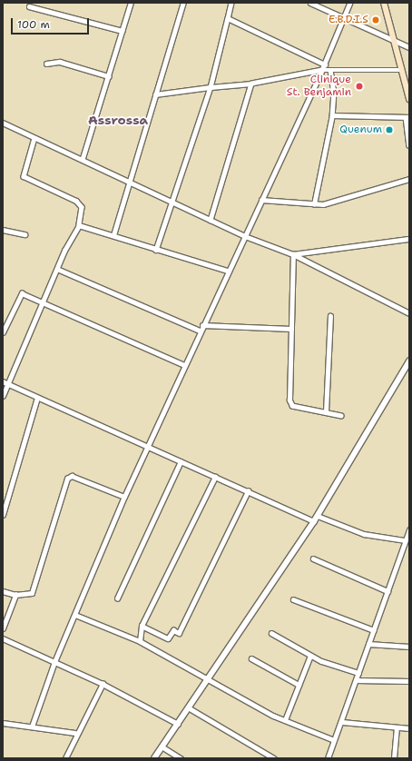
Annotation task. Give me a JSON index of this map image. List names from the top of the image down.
{
  "districts": ["Assrossa"],
  "places": ["E.B.D.I.S", "Clinique St. Benjamin", "Quenum"],
  "scale_bar": "100 m"
}
